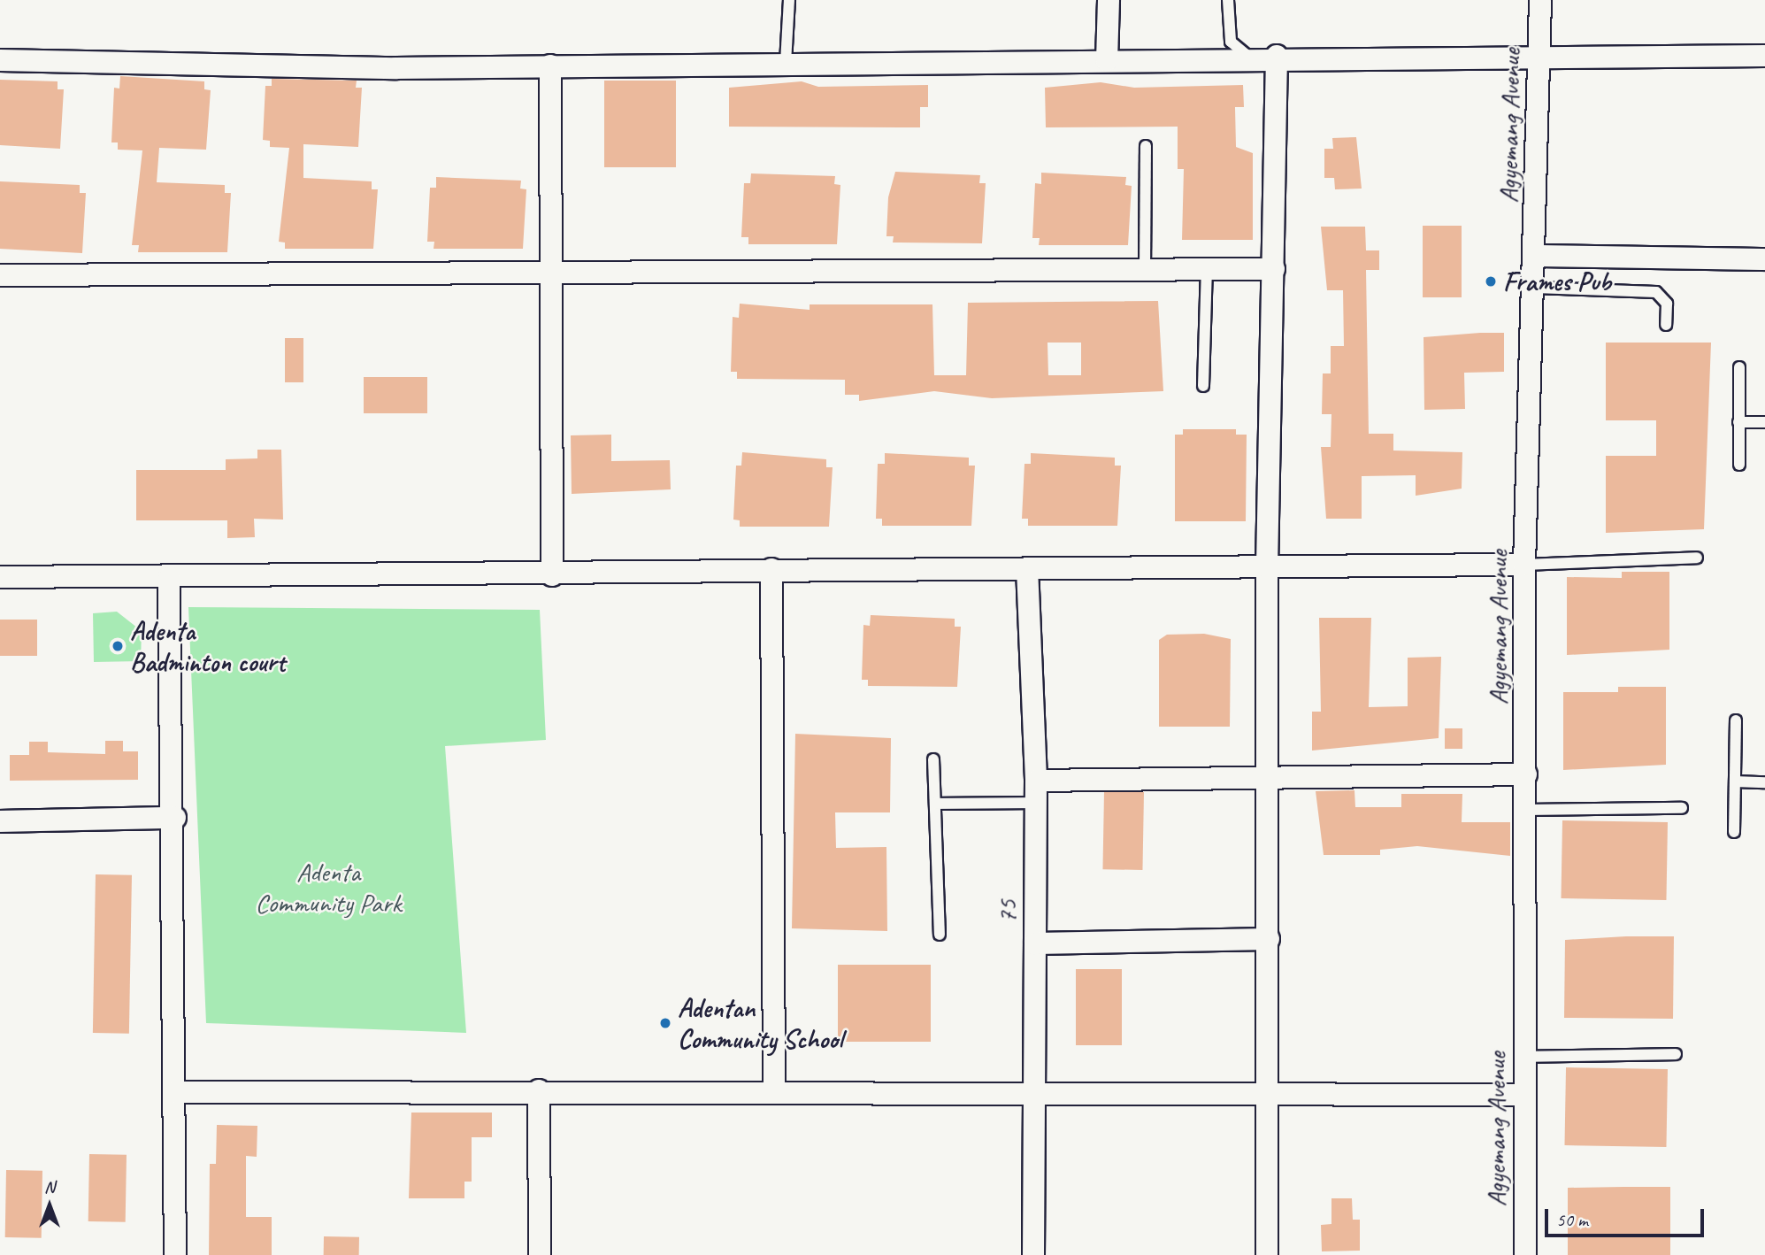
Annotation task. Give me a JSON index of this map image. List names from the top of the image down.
{
  "streets": {
    "street": ["Agyemang Avenue", "75"]
  },
  "parks": ["Adenta Community Park"],
  "places": ["Frames Pub", "Adenta Badminton court", "Adentan Community School"],
  "scale_bar": "50 m",
  "north": "top"
}
